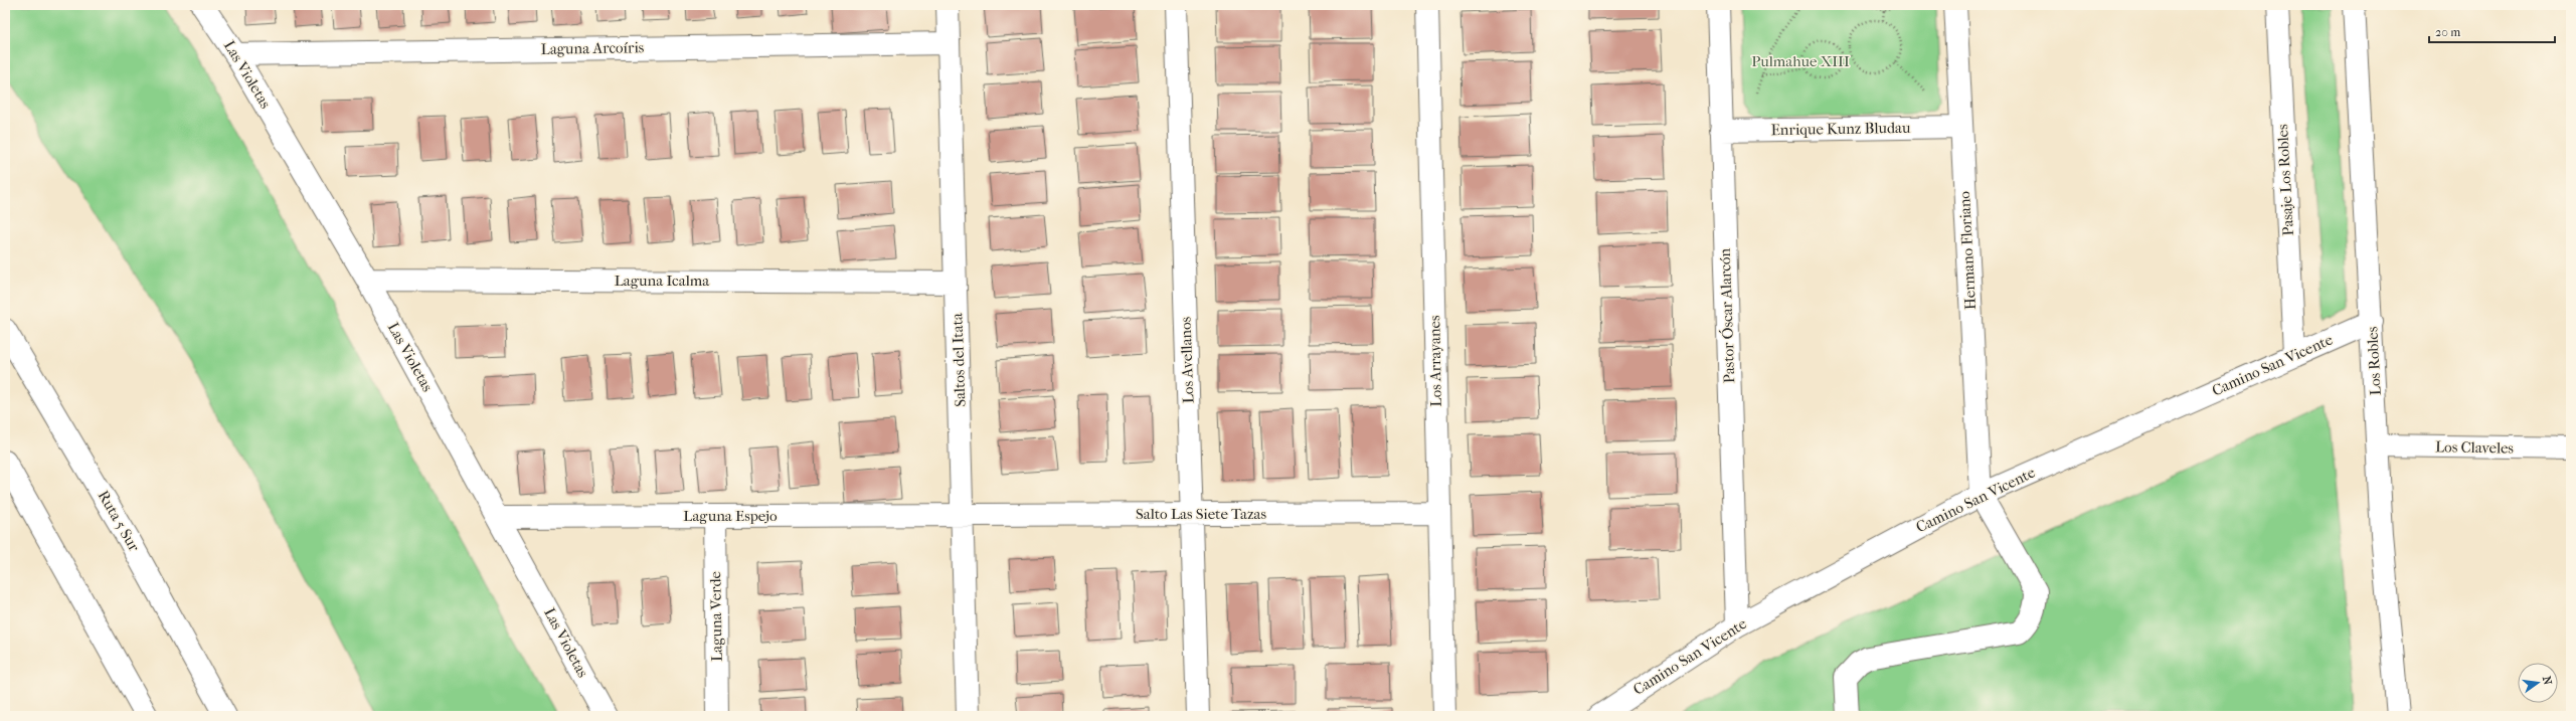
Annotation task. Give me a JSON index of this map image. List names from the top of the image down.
{
  "streets": {
    "main road": [
      "Laguna Arcoíris",
      "Las Violetas",
      "Enrique Kunz Bludau",
      "Pasaje Los Robles",
      "Hermano Floriano",
      "Laguna Icalma",
      "Pastor Óscar Alarcón",
      "Saltos del Itata",
      "Los Avellanos",
      "Los Arrayanes",
      "Los Robles",
      "Camino San Vicente",
      "Los Claveles",
      "Salto Las Siete Tazas",
      "Laguna Espejo",
      "Ruta 5 Sur",
      "Laguna Verde"
    ]
  },
  "crossings": [
    ["Laguna Arcoíris", "Las Violetas"],
    ["Laguna Arcoíris", "Saltos del Itata"],
    ["Las Violetas", "Laguna Icalma"],
    ["Las Violetas", "Laguna Espejo"],
    ["Enrique Kunz Bludau", "Hermano Floriano"],
    ["Enrique Kunz Bludau", "Pastor Óscar Alarcón"],
    ["Pasaje Los Robles", "Camino San Vicente"],
    ["Hermano Floriano", "Camino San Vicente"],
    ["Laguna Icalma", "Saltos del Itata"],
    ["Pastor Óscar Alarcón", "Camino San Vicente"],
    ["Saltos del Itata", "Salto Las Siete Tazas"],
    ["Saltos del Itata", "Laguna Espejo"],
    ["Los Avellanos", "Salto Las Siete Tazas"],
    ["Los Arrayanes", "Salto Las Siete Tazas"],
    ["Los Robles", "Camino San Vicente"],
    ["Los Robles", "Los Claveles"],
    ["Salto Las Siete Tazas", "Laguna Espejo"],
    ["Laguna Espejo", "Laguna Verde"]
  ],
  "parks": ["Pulmahue XIII"],
  "scale_bar": "20 m",
  "north": "right"
}
